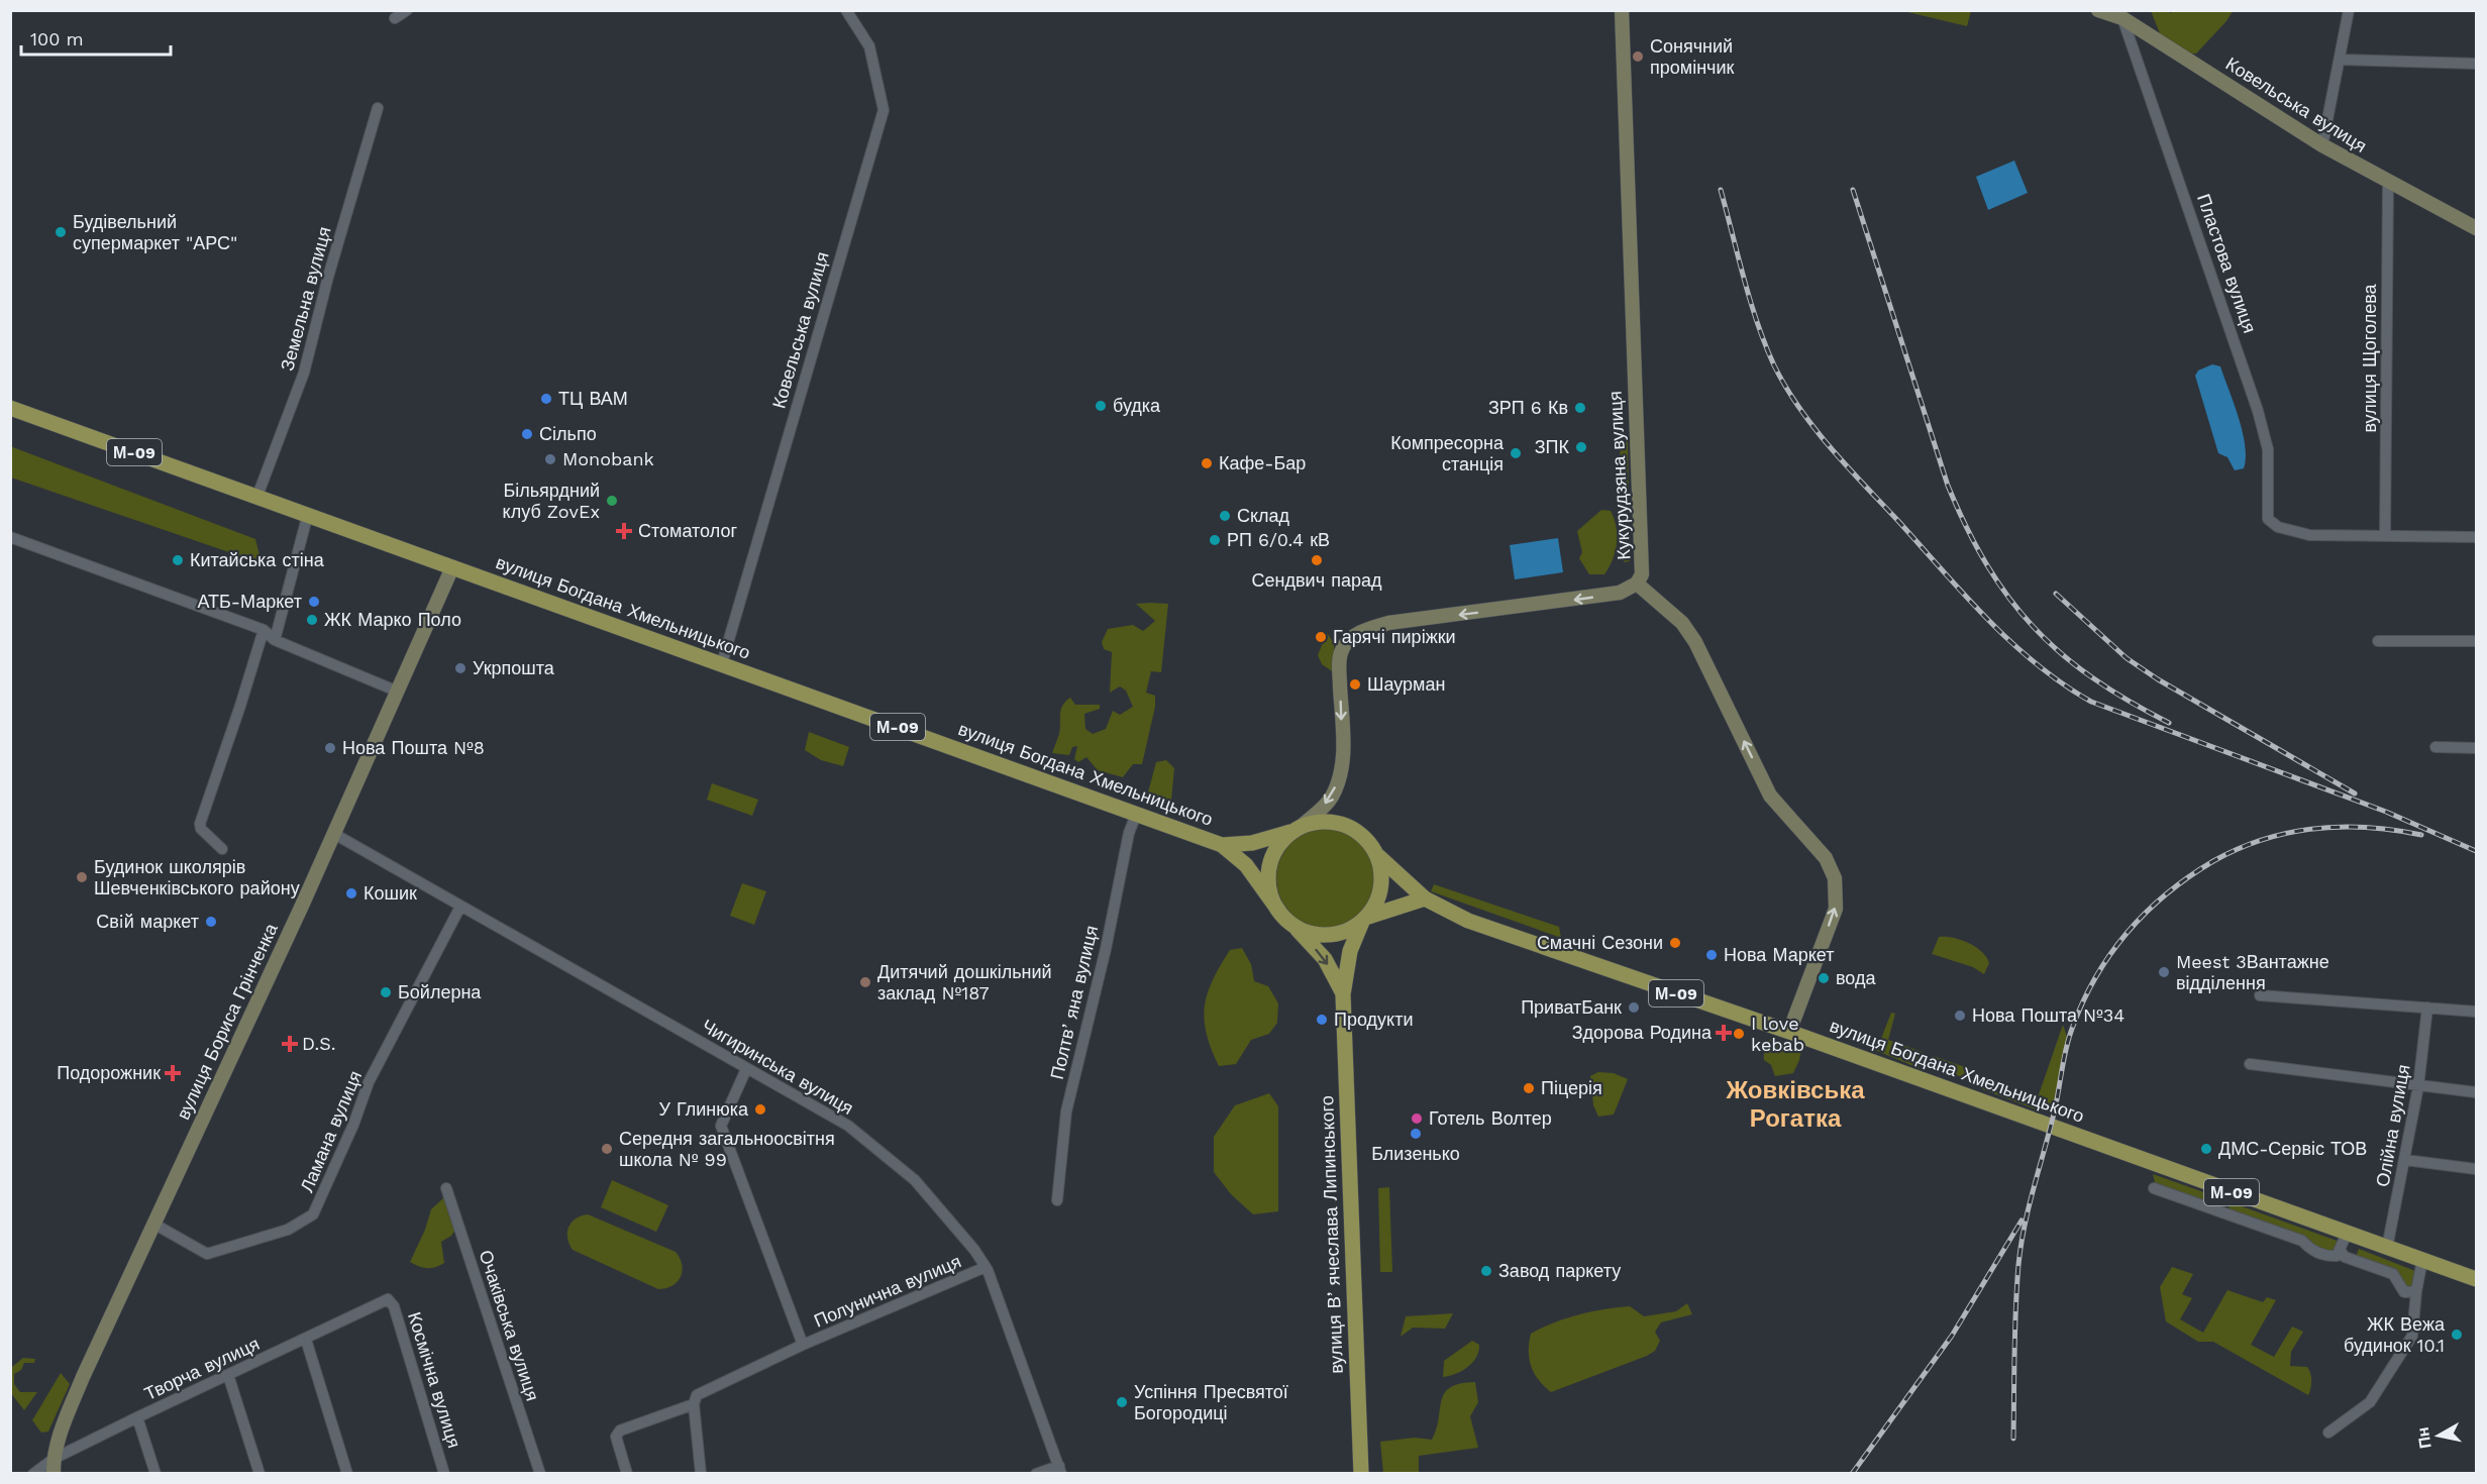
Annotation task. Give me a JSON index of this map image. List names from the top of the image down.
{
  "streets": {
    "main road": [
      "Ковельська вулиця",
      "М-09",
      "Кукурудзяна вулиця",
      "вулиця Богдана Хмельницького",
      "вулиця Бориса Грінченка",
      "вулиця Вʼячеслава Липинського"
    ],
    "street": [
      "Пластова вулиця",
      "Земельна вулиця",
      "вулиця Щоголева",
      "Полтвʼяна вулиця",
      "Чигиринська вулиця",
      "Олійна вулиця",
      "Ламана вулиця",
      "Полунична вулиця",
      "Очаківська вулиця",
      "Творча вулиця",
      "Космічна вулиця"
    ]
  },
  "crossings": [
    ["Ковельська вулиця", "Пластова вулиця"],
    ["Ковельська вулиця", "вулиця Щоголева"],
    ["Ковельська вулиця", "вулиця Богдана Хмельницького"],
    ["Пластова вулиця", "вулиця Щоголева"],
    ["Земельна вулиця", "вулиця Богдана Хмельницького"],
    ["М-09", "Кукурудзяна вулиця"],
    ["М-09", "вулиця Богдана Хмельницького"],
    ["М-09", "вулиця Вʼячеслава Липинського"],
    ["Кукурудзяна вулиця", "вулиця Богдана Хмельницького"],
    ["Кукурудзяна вулиця", "вулиця Вʼячеслава Липинського"],
    ["вулиця Богдана Хмельницького", "Полтвʼяна вулиця"],
    ["вулиця Богдана Хмельницького", "вулиця Бориса Грінченка"],
    ["вулиця Богдана Хмельницького", "Олійна вулиця"],
    ["вулиця Богдана Хмельницького", "вулиця Вʼячеслава Липинського"],
    ["вулиця Бориса Грінченка", "Чигиринська вулиця"],
    ["вулиця Бориса Грінченка", "Ламана вулиця"],
    ["вулиця Бориса Грінченка", "Творча вулиця"],
    ["Чигиринська вулиця", "Ламана вулиця"],
    ["Чигиринська вулиця", "Полунична вулиця"],
    ["Творча вулиця", "Космічна вулиця"]
  ],
  "one_way": ["Кукурудзяна вулиця"],
  "districts": ["Жовківська Рогатка"],
  "places": {
    "other": [
      "Сонячний промінчик",
      "Будівельний супермаркет \"АРС\"",
      "ТЦ ВАМ",
      "будка",
      "ЗРП 6 Кв",
      "Сільпо",
      "ЗПК",
      "Компресорна станція",
      "Monobank",
      "Кафе-Бар",
      "Більярдний клуб ZovEx",
      "Склад",
      "РП 6/0.4 кВ",
      "Китайська стіна",
      "Сендвич парад",
      "АТБ-Маркет",
      "ЖК Марко Поло",
      "Гарячі пиріжки",
      "Укрпошта",
      "Шаурман",
      "Нова Пошта №8",
      "Будинок школярів Шевченківського району",
      "Кошик",
      "Свiй маркет",
      "Смачні Сезони",
      "Нова Маркет",
      "Meest 3Вантажне відділення",
      "вода",
      "Дитячий дошкільний заклад №187",
      "Бойлерна",
      "ПриватБанк",
      "Нова Пошта №34",
      "Продукти",
      "I love kebab",
      "Піцерія",
      "У Глинюка",
      "Готель Волтер",
      "Близенько",
      "Середня загальноосвітня школа № 99",
      "ДМС-Сервіс ТОВ",
      "Завод паркету",
      "ЖК Вежа будинок 10.1",
      "Успіння Пресвятої Богородиці"
    ],
    "health": [
      "Стоматолог",
      "Здорова Родина",
      "D.S.",
      "Подорожник"
    ]
  },
  "scale_bar": "100 m",
  "north": "left"
}
